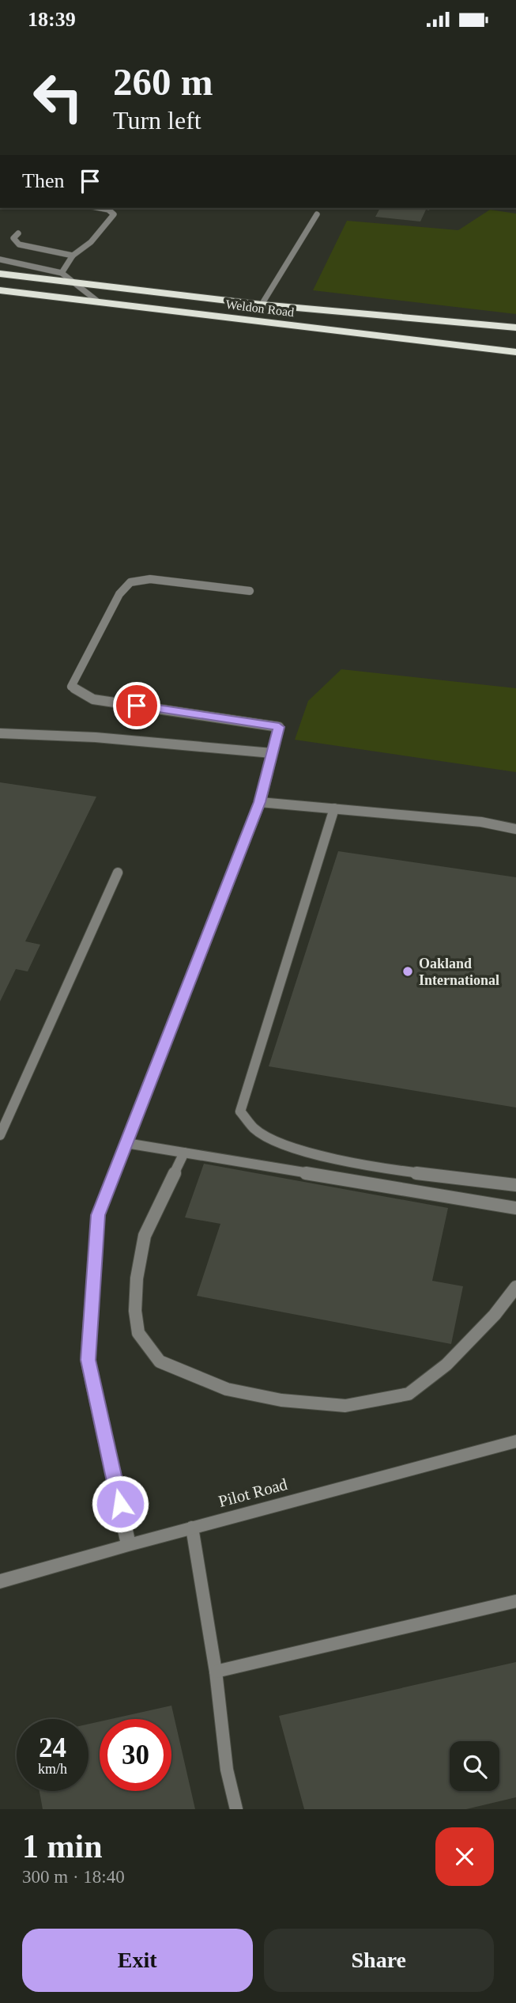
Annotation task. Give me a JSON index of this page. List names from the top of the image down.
{
  "streets": {
    "highway": ["Weldon Road"],
    "street": ["Pilot Road"]
  },
  "places": ["Oakland International"],
  "page": {
    "status": "18:39",
    "turn": ["260 m", "Turn left"],
    "then": "Then",
    "speed": "24 km/h",
    "limit": "30",
    "heading": ["1 min", "300 m · 18:40"],
    "buttons": ["Exit", "Share"]
  }
}
